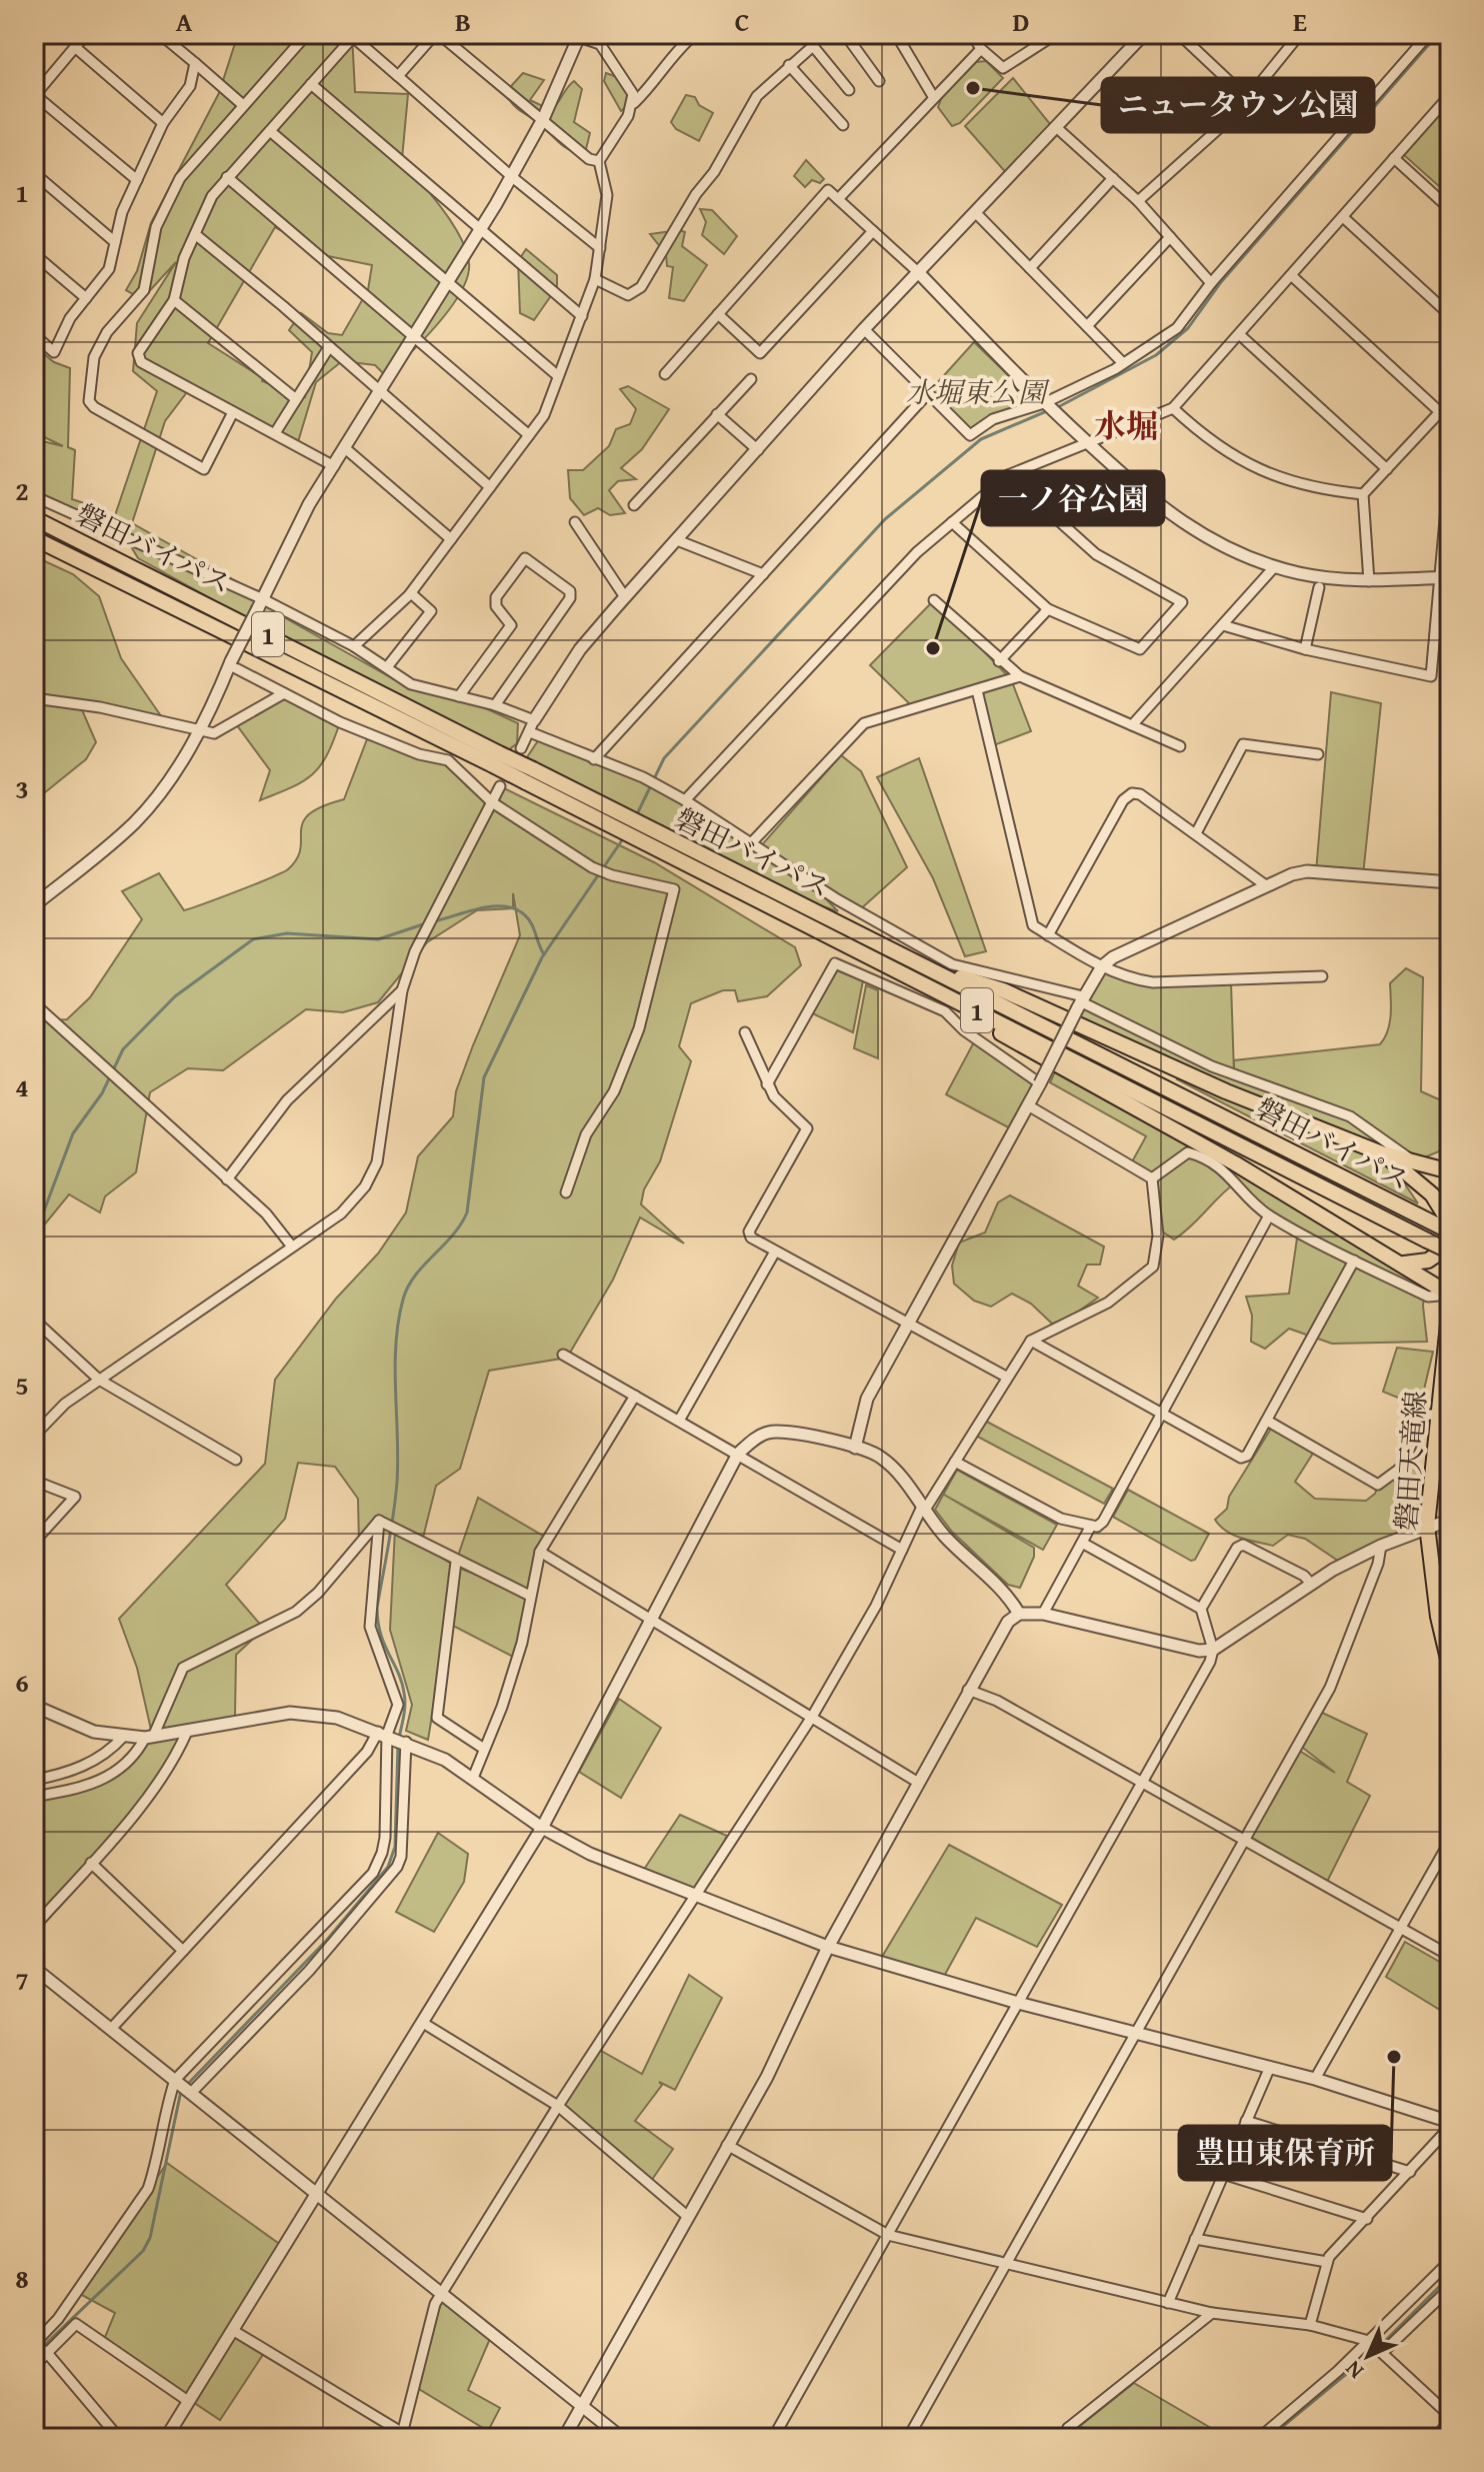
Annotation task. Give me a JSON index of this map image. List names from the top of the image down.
{
  "streets": {
    "main road": ["磐田バイパス", "1", "磐田天竜線"]
  },
  "crossings": [
    ["磐田バイパス", "1"]
  ],
  "districts": ["水堀"],
  "parks": ["水堀東公園"],
  "places": ["ニュータウン公園", "一ノ谷公園", "豊田東保育所"],
  "north": "bottom left",
  "grid": {
    "columns": [
      "A",
      "B",
      "C",
      "D",
      "E"
    ],
    "rows": [
      "1",
      "2",
      "3",
      "4",
      "5",
      "6",
      "7",
      "8"
    ]
  }
}
